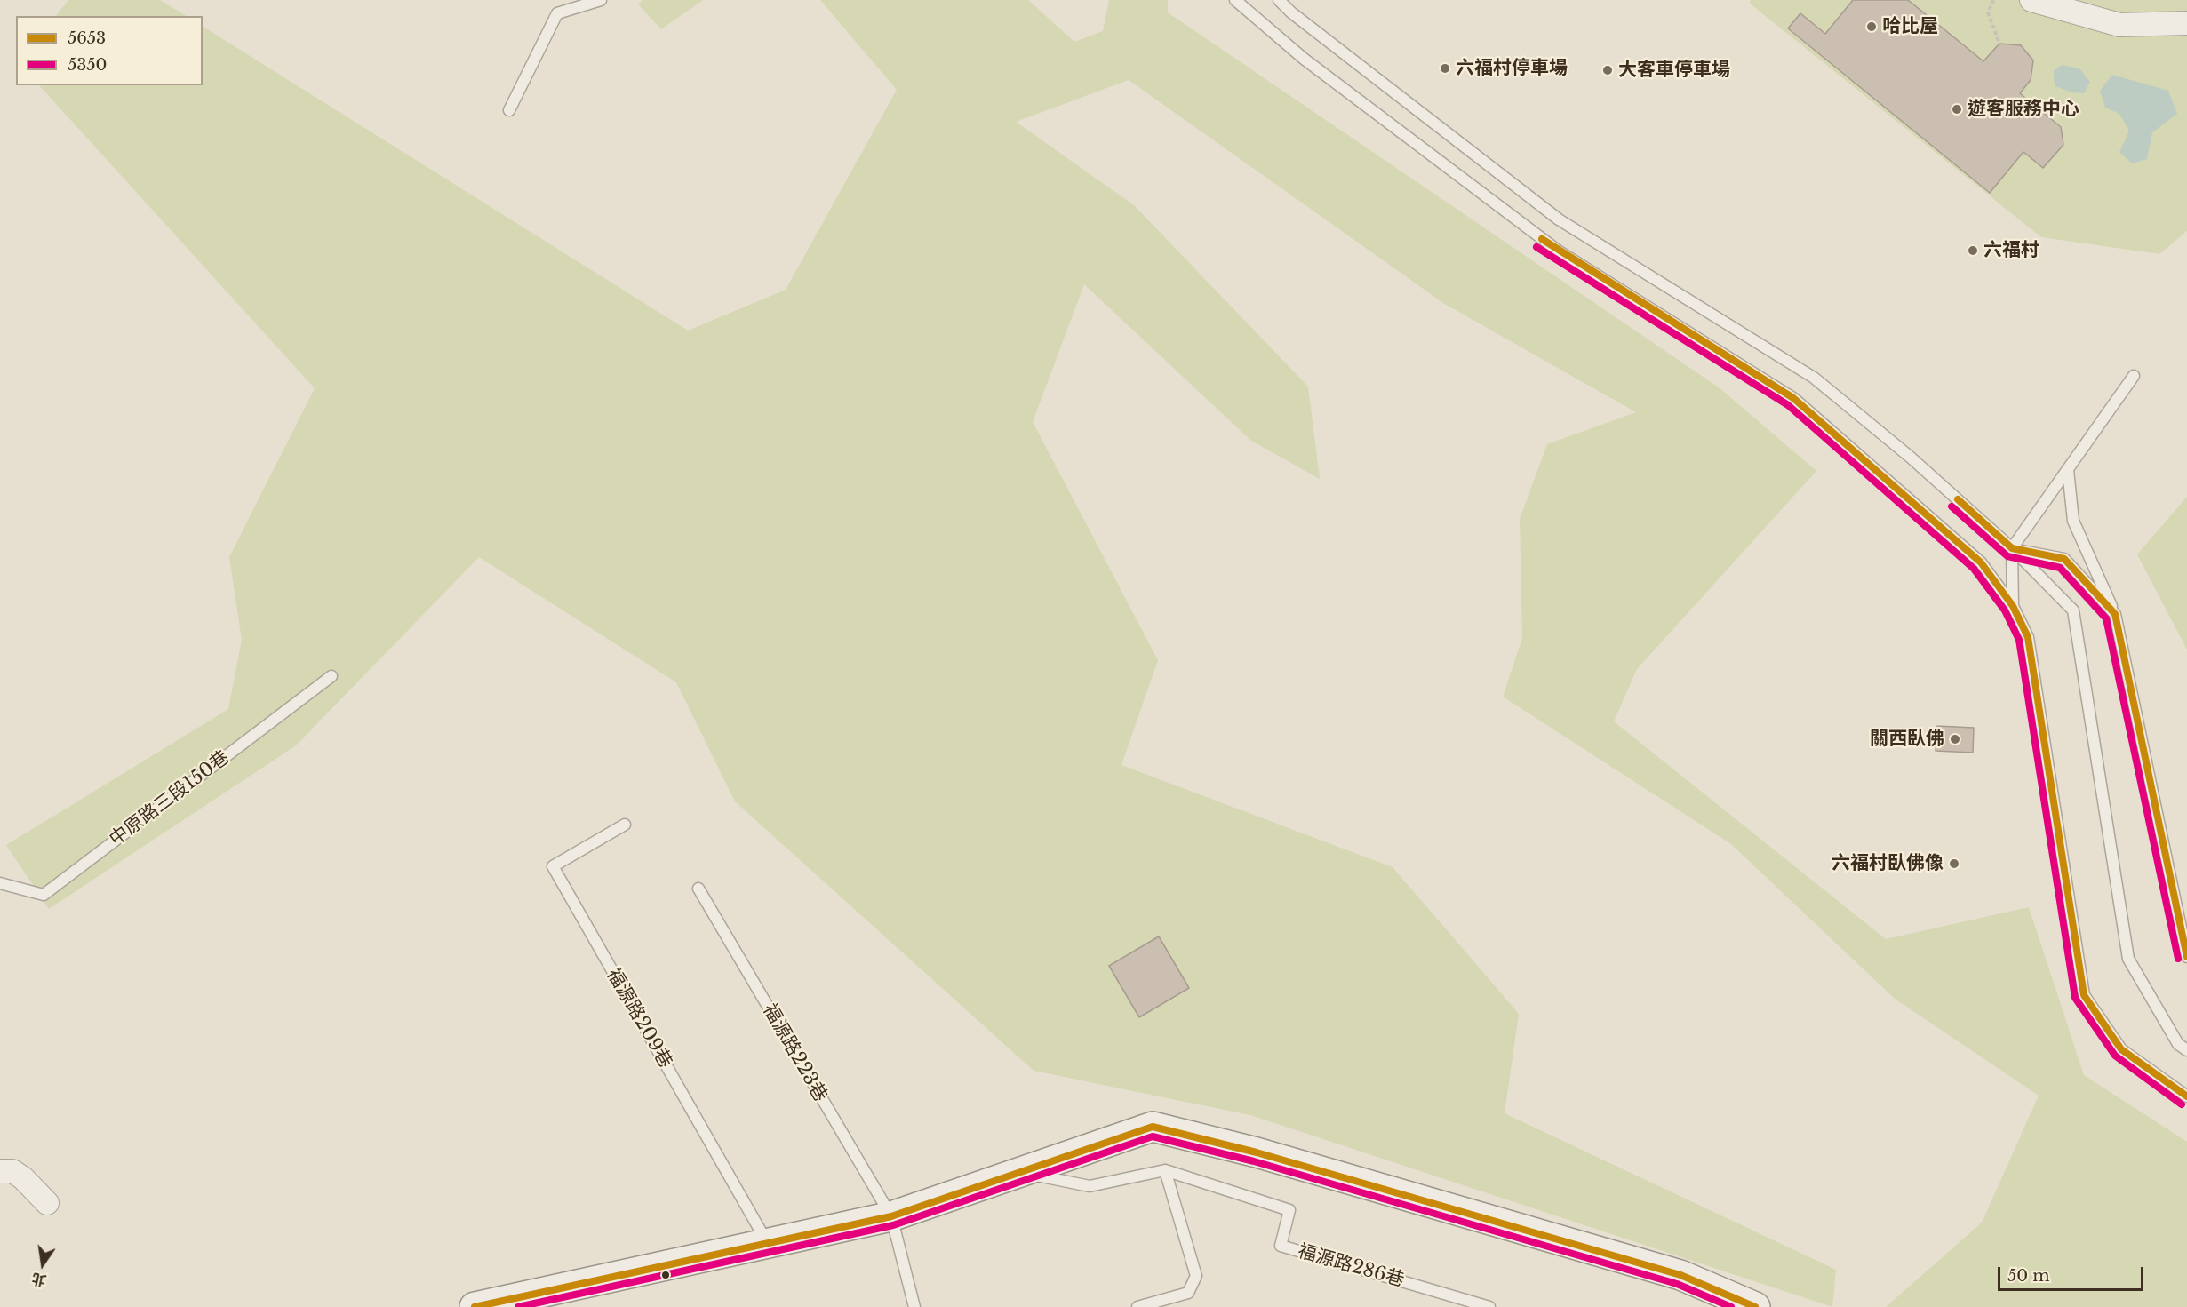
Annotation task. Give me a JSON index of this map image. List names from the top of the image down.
{
  "streets": {
    "lane": [
      "中原路三段150巷",
      "福源路209巷",
      "福源路223巷",
      "福源路286巷"
    ]
  },
  "places": [
    "哈比屋",
    "六福村停車場",
    "大客車停車場",
    "遊客服務中心",
    "六福村",
    "關西臥佛",
    "六福村臥佛像"
  ],
  "lines": ["transit line 5653", "transit line 5350"],
  "legend": ["5653", "5350"],
  "scale_bar": "50 m",
  "north": "bottom"
}
